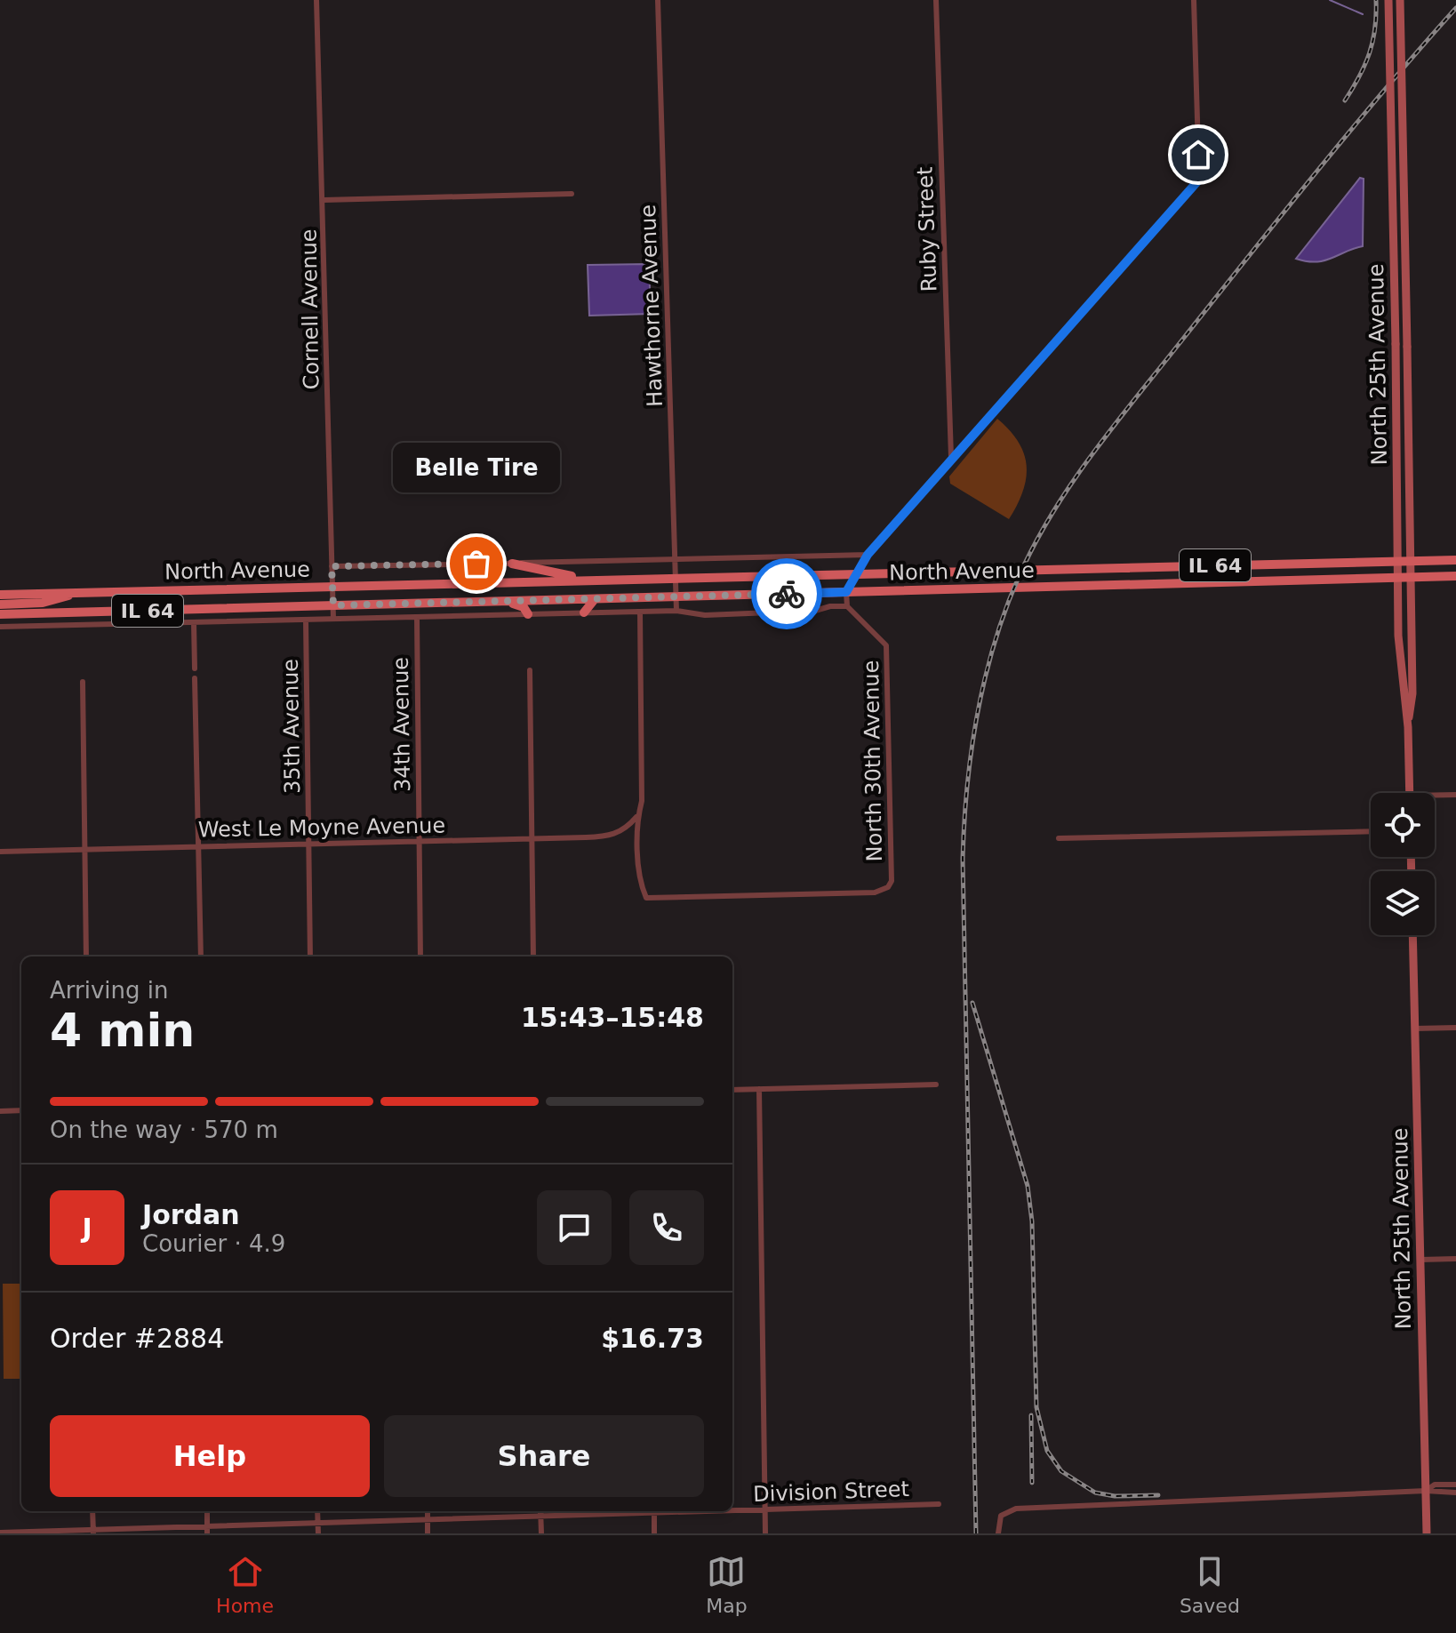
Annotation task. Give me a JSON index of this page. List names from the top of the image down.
{
  "streets": {
    "main road": ["North 25th Avenue", "IL 64", "North Avenue"],
    "street": [
      "Ruby Street",
      "Hawthorne Avenue",
      "Cornell Avenue",
      "34th Avenue",
      "35th Avenue",
      "North 30th Avenue",
      "West Le Moyne Avenue",
      "Division Street"
    ]
  },
  "crossings": [
    ["Hawthorne Avenue", "North Avenue"],
    ["Cornell Avenue", "North Avenue"],
    ["North 25th Avenue", "North Avenue"],
    ["34th Avenue", "West Le Moyne Avenue"],
    ["35th Avenue", "West Le Moyne Avenue"],
    ["North 30th Avenue", "West Le Moyne Avenue"]
  ],
  "places": ["Belle Tire"],
  "page": {
    "bubble": "Belle Tire",
    "heading": ["4 min", "Arriving in", "15:43–15:48"],
    "panel": [
      "Jordan",
      "Courier · 4.9",
      "Order #2884",
      "$16.73"
    ],
    "bar": "On the way · 570 m",
    "round": "J",
    "buttons": ["Help", "Share"],
    "tabs": ["Home", "Map", "Saved"]
  }
}
